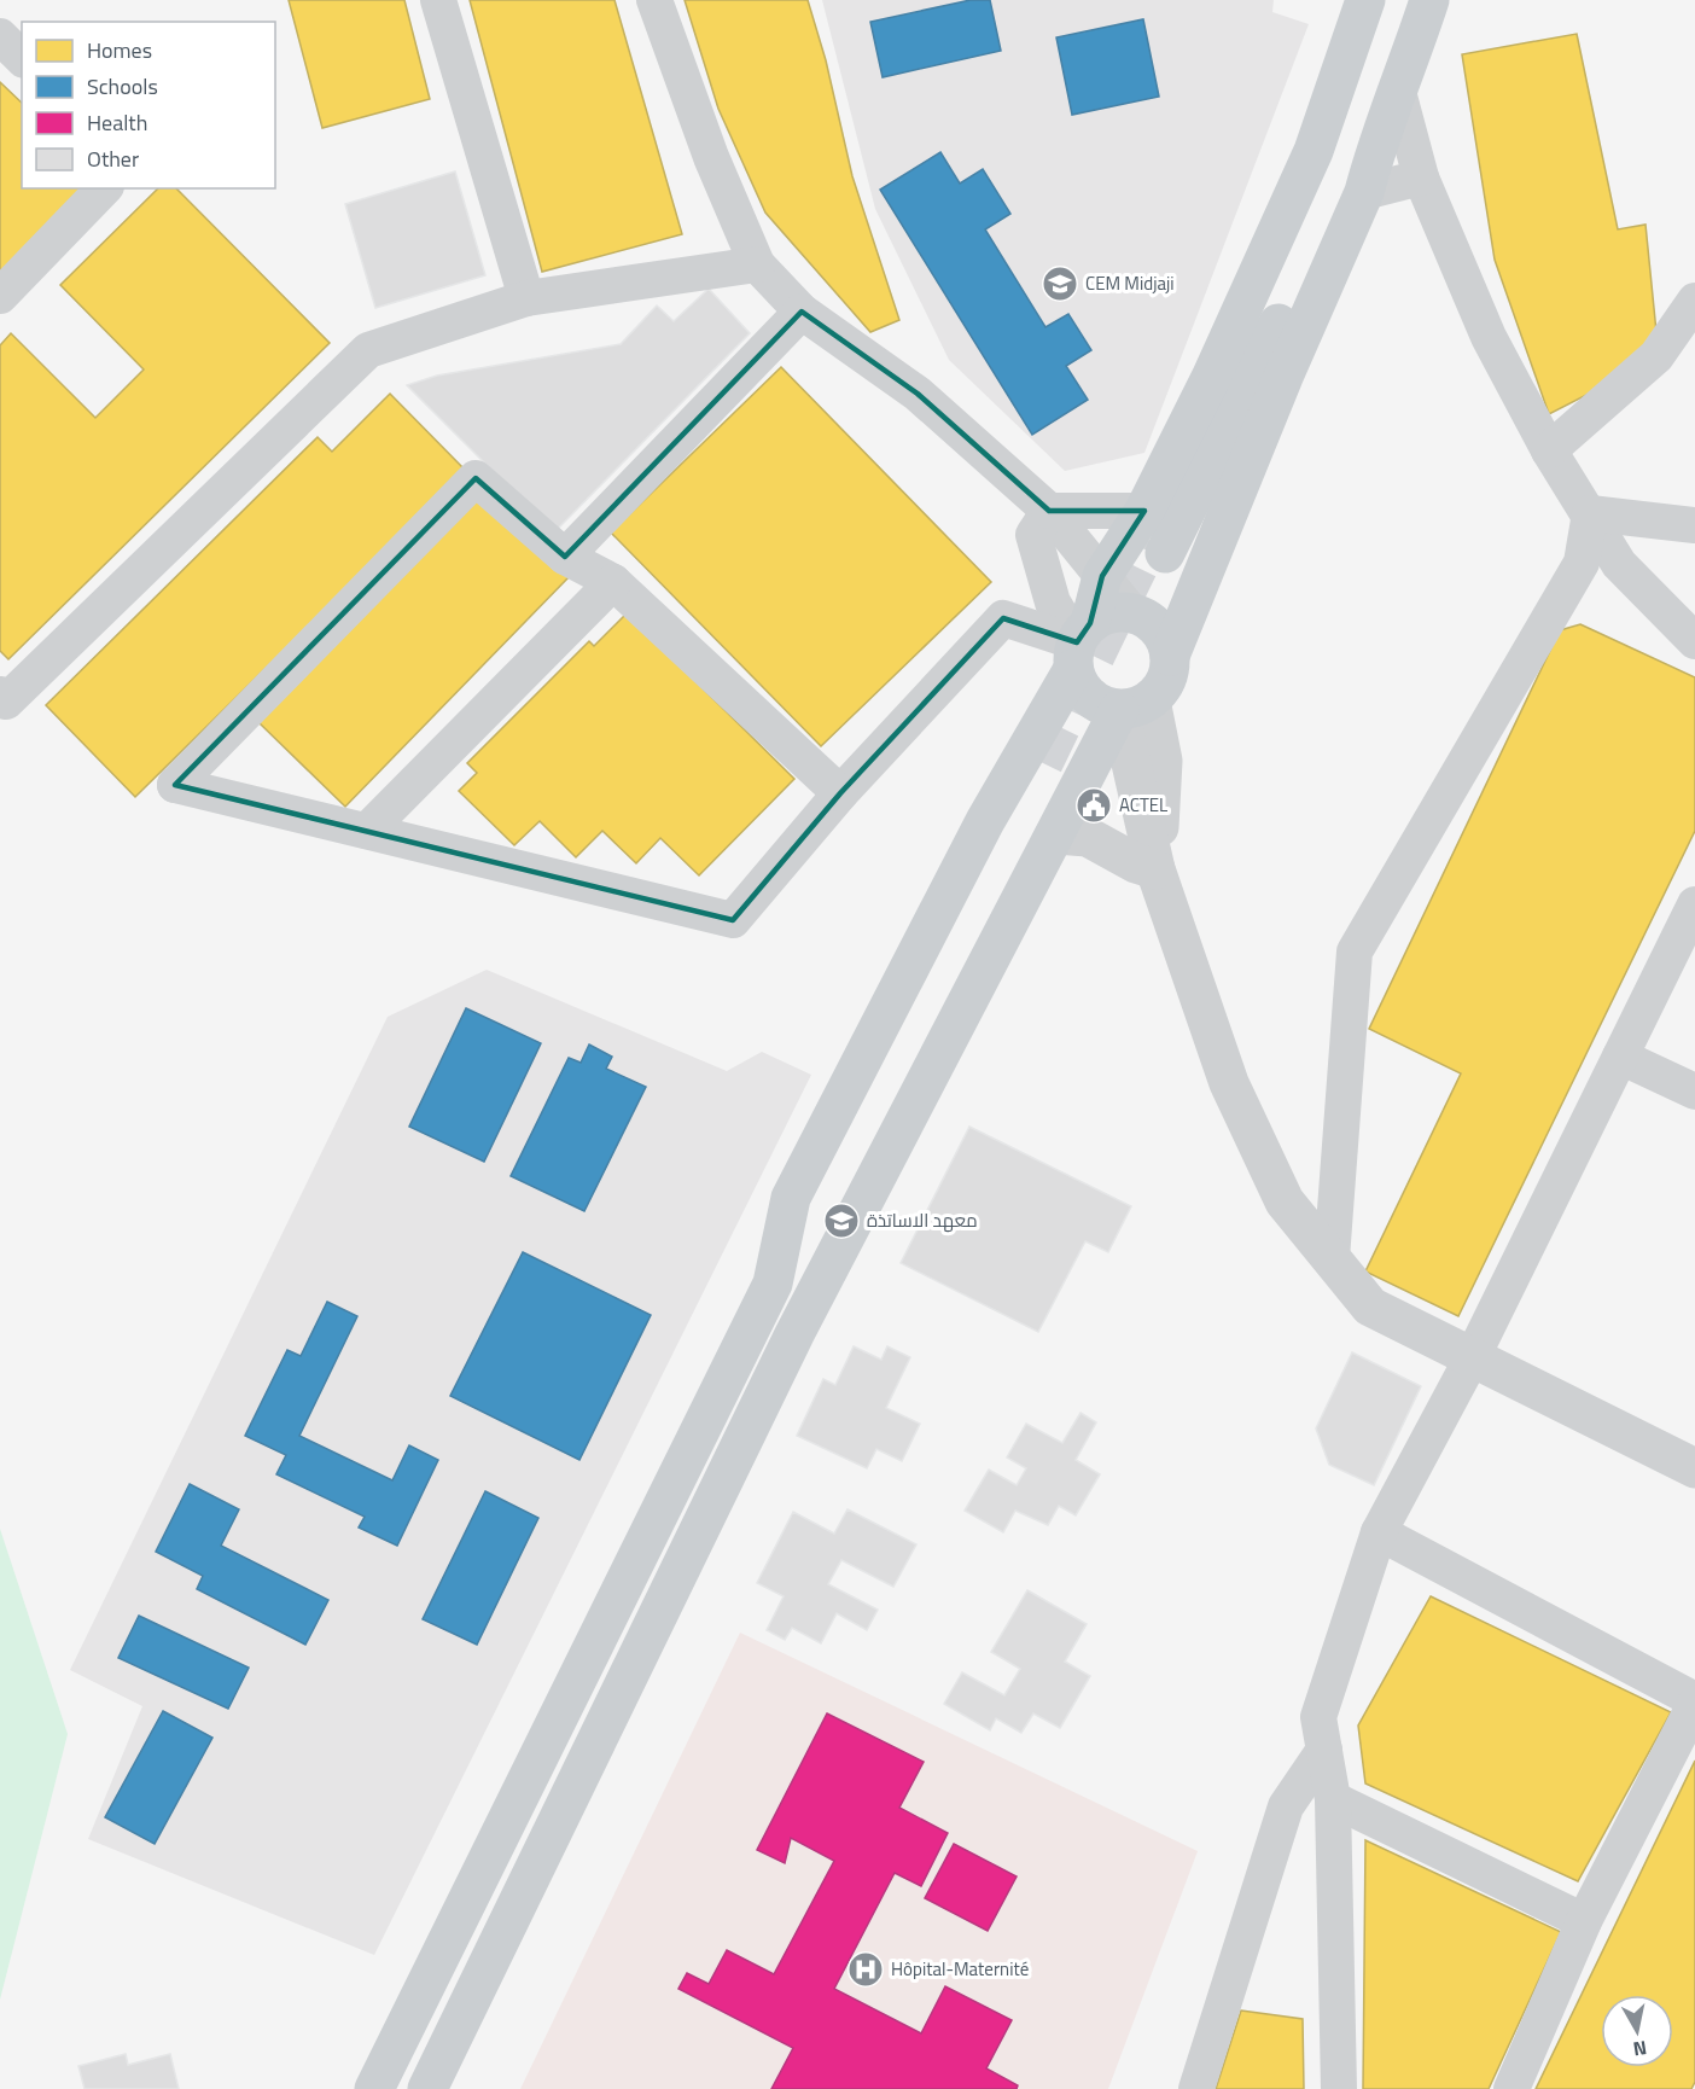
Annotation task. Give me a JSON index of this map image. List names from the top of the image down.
{
  "places": {
    "school or university": ["CEM Midjaji", "معهد الاساتذة"],
    "public building": ["ACTEL"],
    "hospital": ["Hôpital-Maternité"]
  },
  "legend": [
    "Homes",
    "Schools",
    "Health",
    "Other"
  ],
  "north": "bottom"
}
